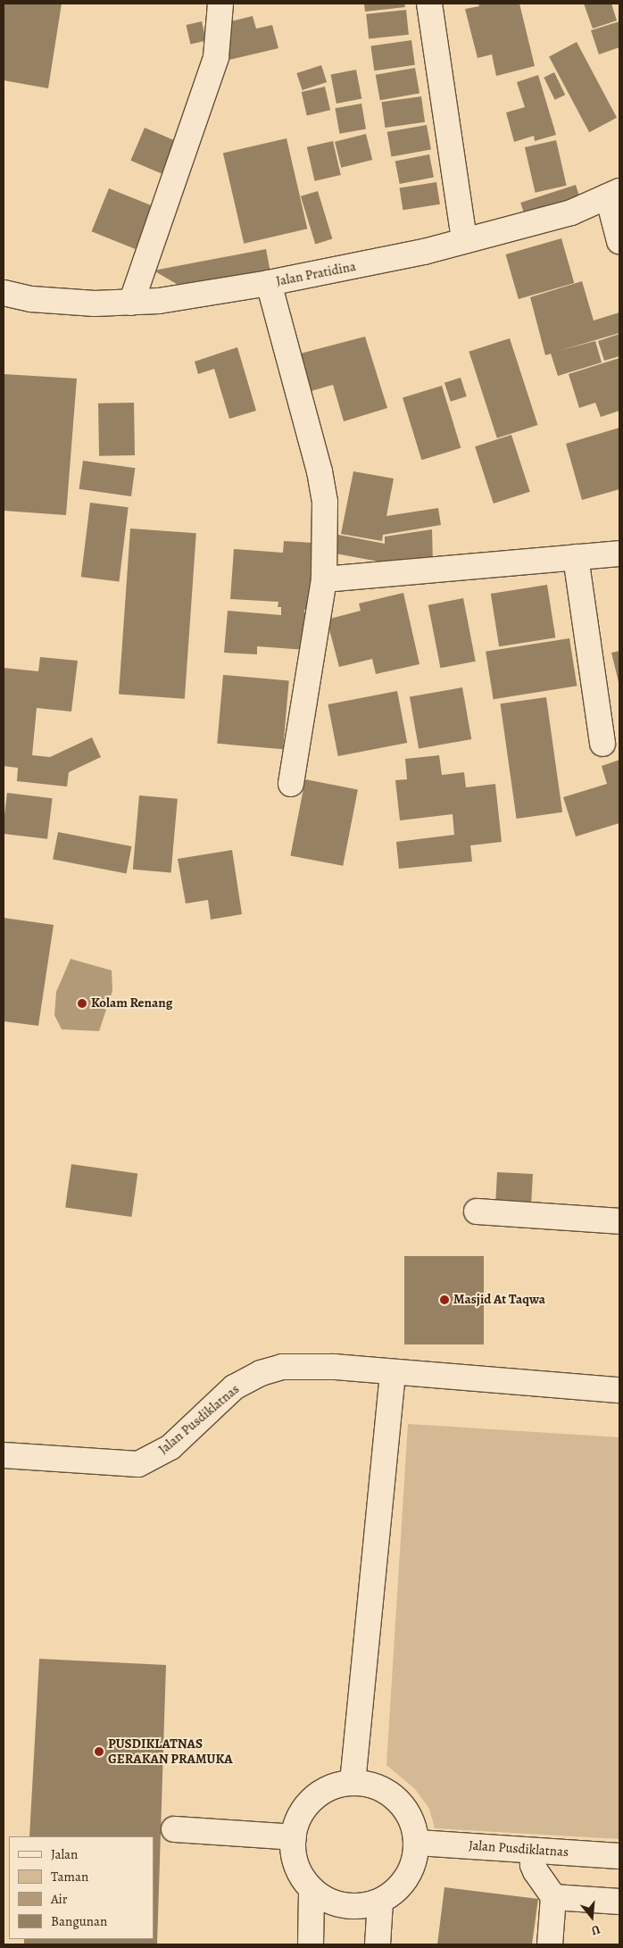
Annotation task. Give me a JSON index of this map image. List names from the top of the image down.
{
  "streets": {
    "street": ["Jalan Pratidina", "Jalan Pusdiklatnas"]
  },
  "places": ["Kolam Renang", "Masjid At Taqwa", "PUSDIKLATNAS GERAKAN PRAMUKA"],
  "legend": [
    "Jalan",
    "Taman",
    "Air",
    "Bangunan"
  ],
  "north": "bottom"
}
